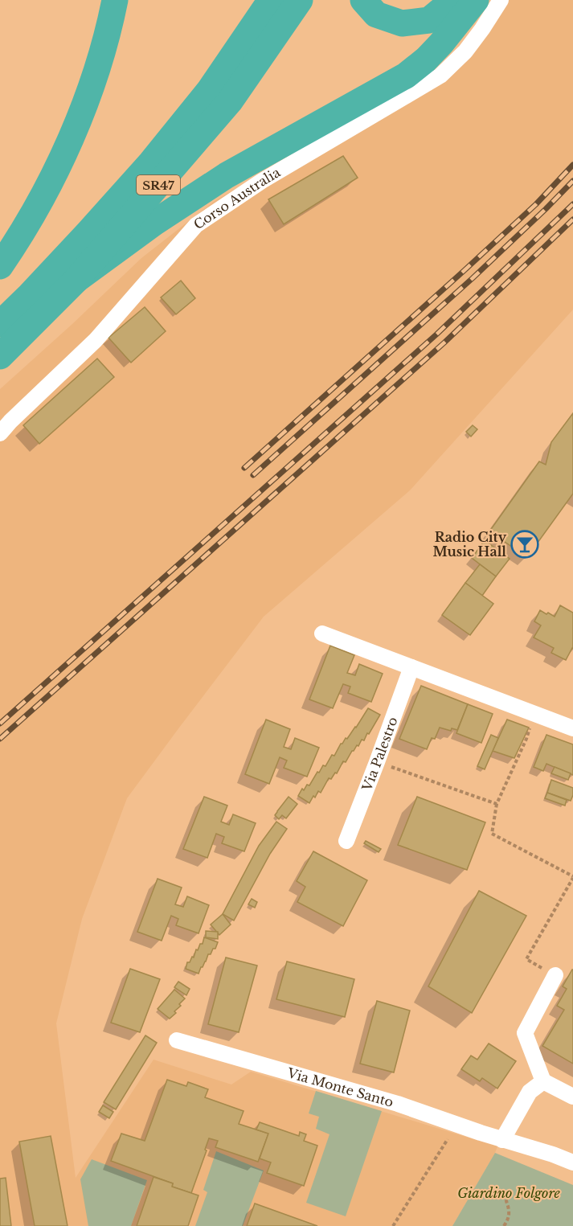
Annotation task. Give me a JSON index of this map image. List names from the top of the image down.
{
  "streets": {
    "highway": ["SR47"],
    "street": ["Corso Australia", "Via Palestro", "Via Monte Santo"]
  },
  "parks": ["Giardino Folgore"],
  "places": {
    "bar": ["Radio City Music Hall"]
  }
}
